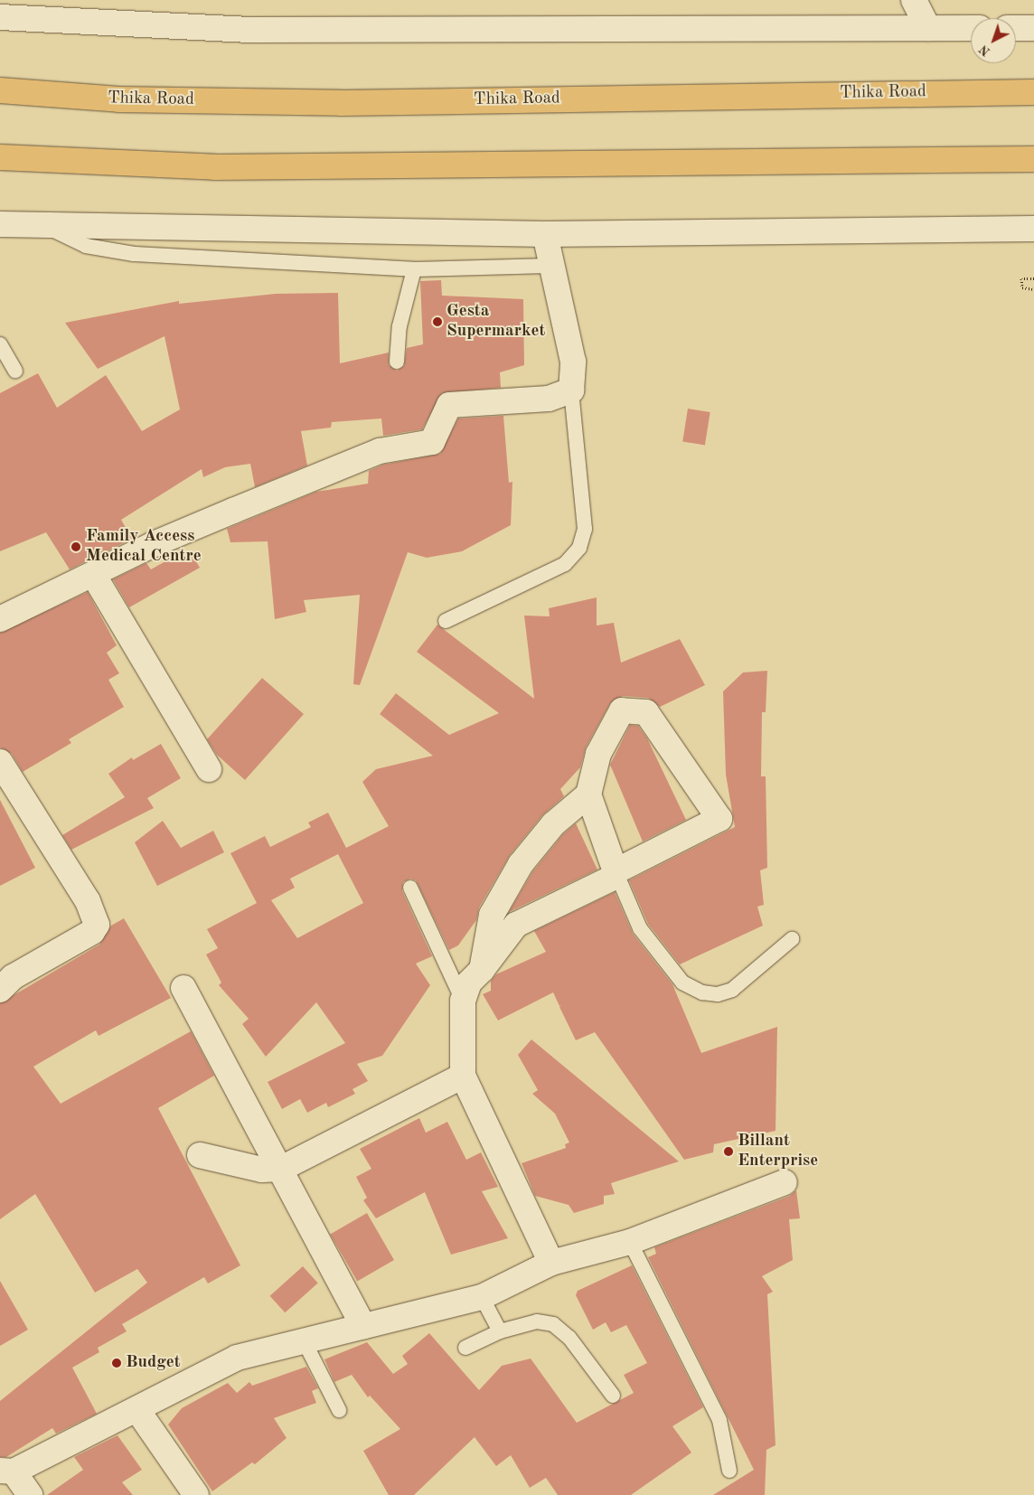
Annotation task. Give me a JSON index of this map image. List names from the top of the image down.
{
  "streets": {
    "highway": ["Thika Road"]
  },
  "places": [
    "Gesta Supermarket",
    "Family Access Medical Centre",
    "Billant Enterprise",
    "Budget"
  ],
  "north": "bottom left"
}
